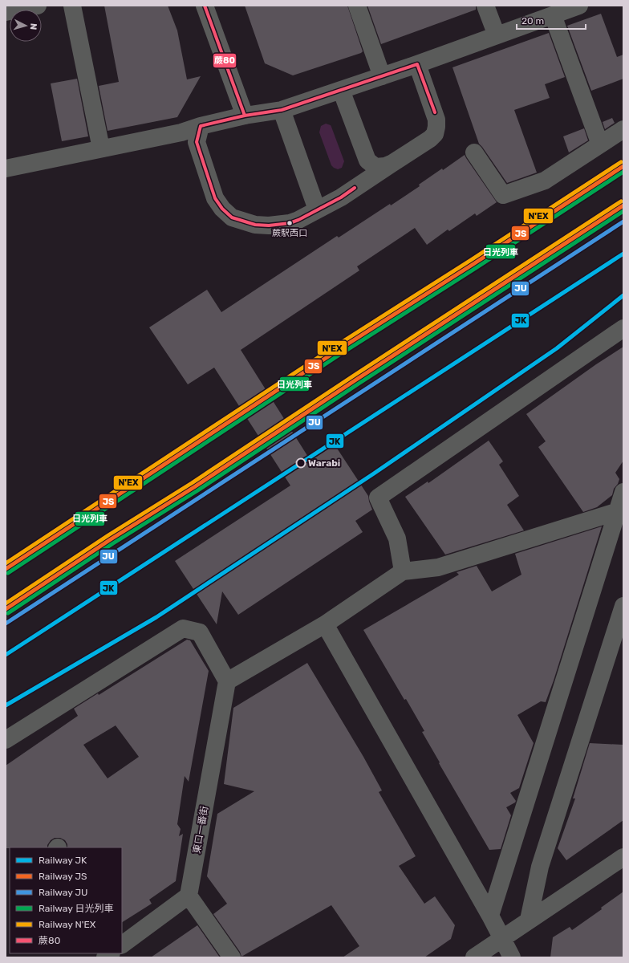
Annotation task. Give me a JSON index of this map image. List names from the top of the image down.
{
  "streets": {
    "street": ["東口一番街"]
  },
  "places": ["蕨駅西口", "Warabi"],
  "lines": [
    "transit line 蕨80",
    "rail line N'EX",
    "rail line JS",
    "rail line 日光列車",
    "rail line JU",
    "rail line JK"
  ],
  "legend": [
    "Railway JK",
    "Railway JS",
    "Railway JU",
    "Railway 日光列車",
    "Railway N'EX",
    "蕨80"
  ],
  "scale_bar": "20 m",
  "north": "right"
}
